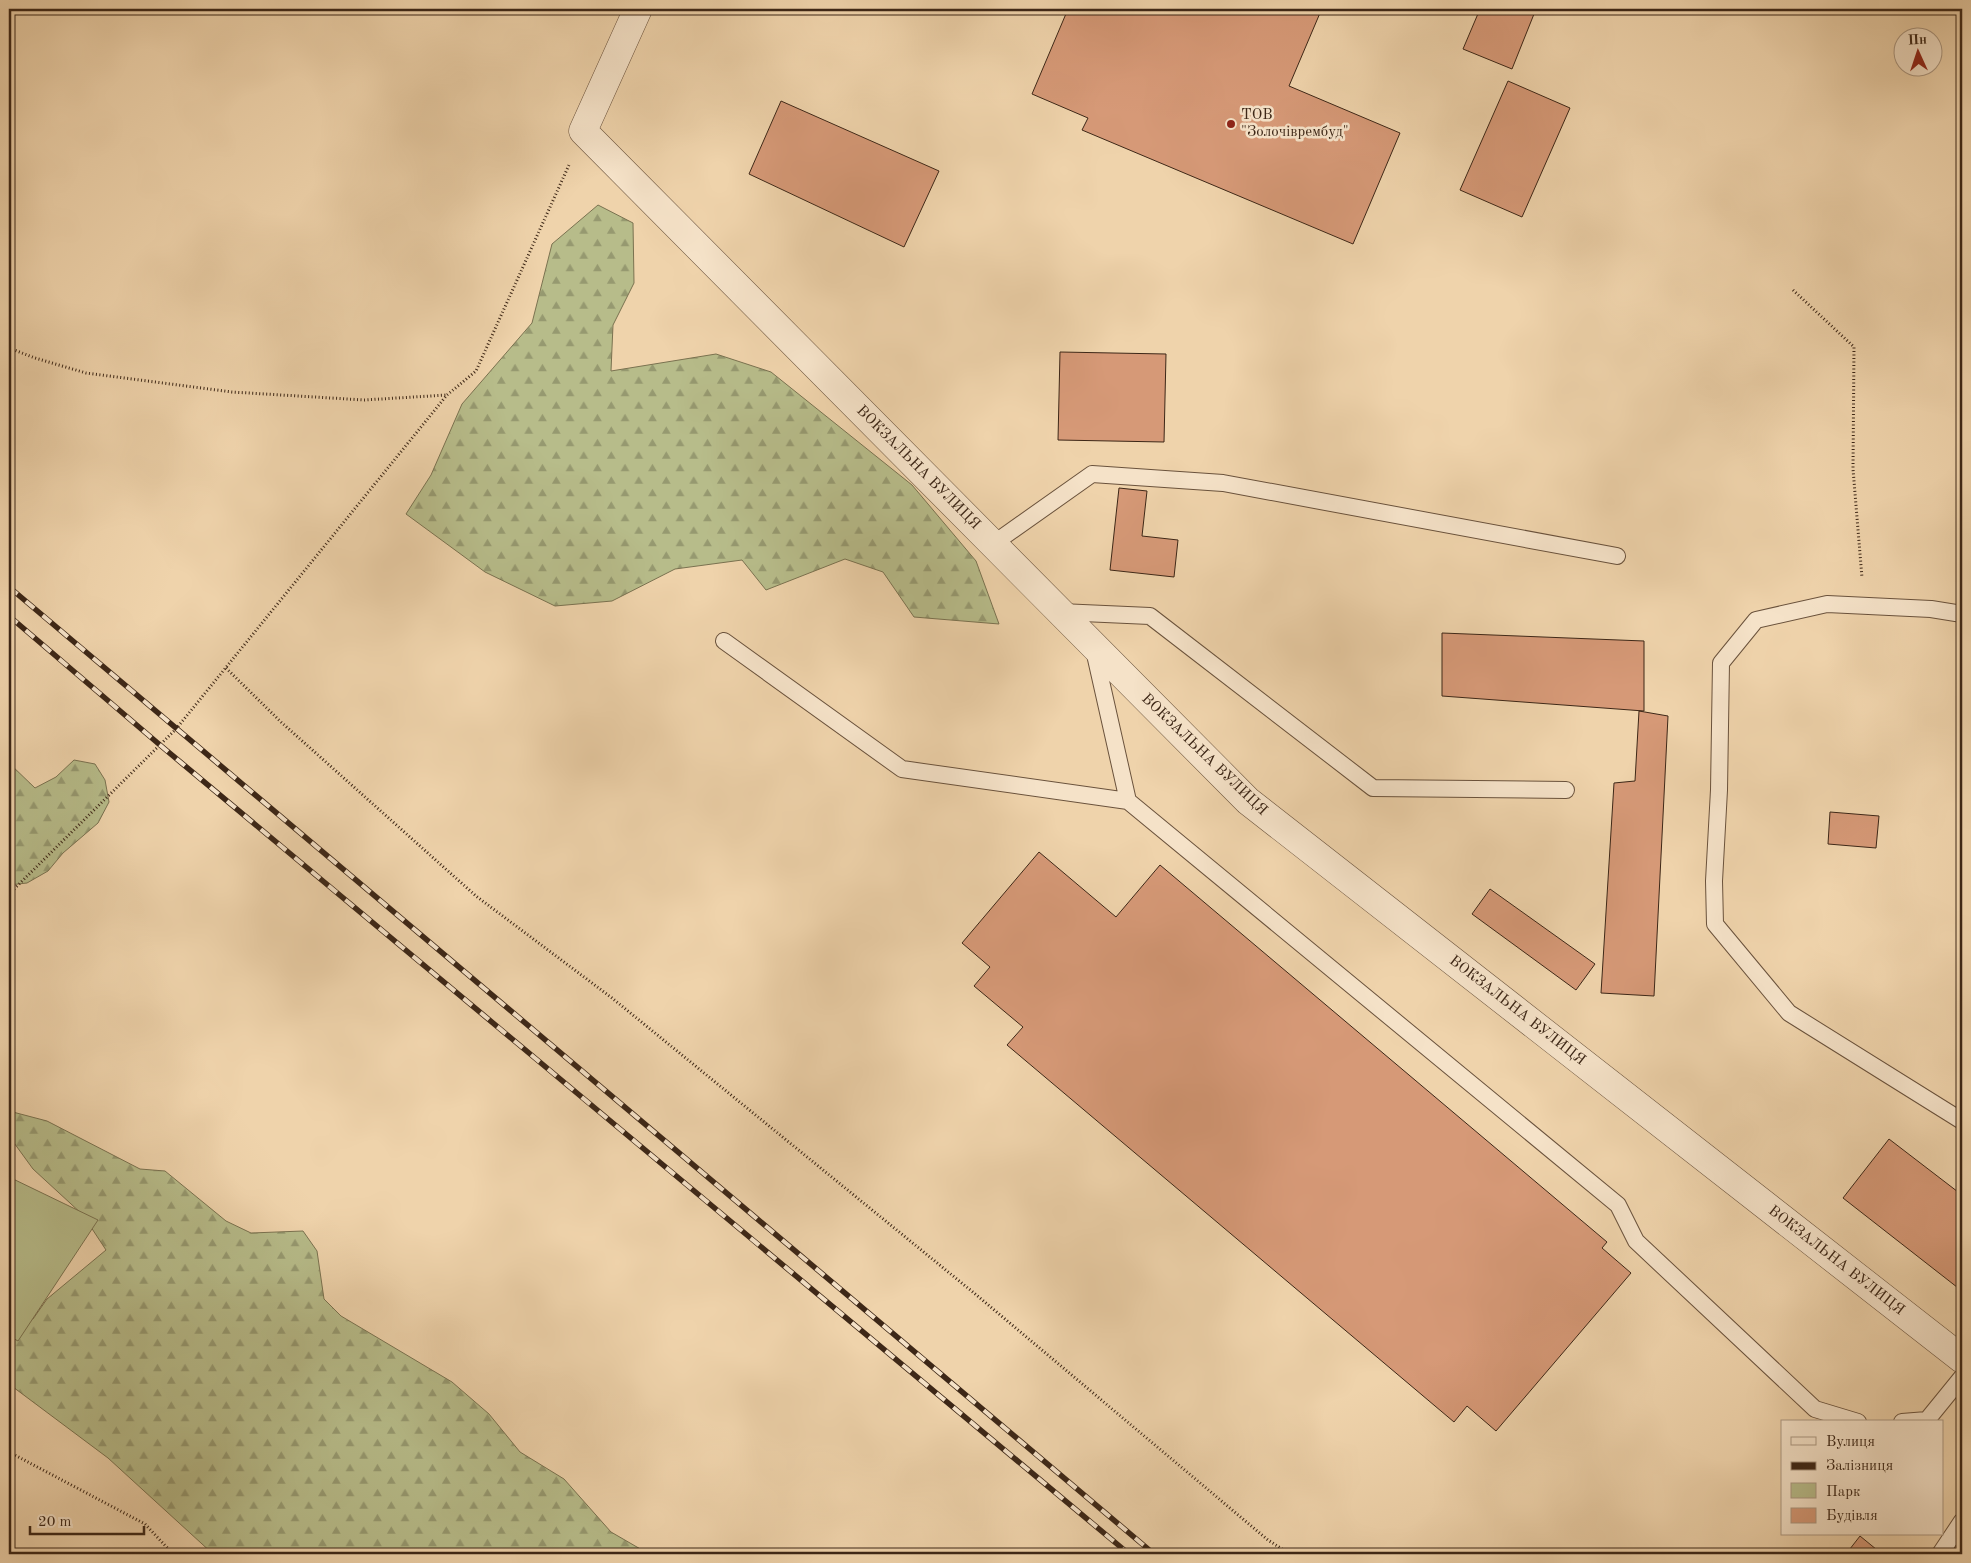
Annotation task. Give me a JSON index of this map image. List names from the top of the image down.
{
  "streets": {
    "street": ["ВОКЗАЛЬНА ВУЛИЦЯ"]
  },
  "places": ["ТОВ \"Золочіврембуд\""],
  "legend": [
    "Вулиця",
    "Залізниця",
    "Парк",
    "Будівля"
  ],
  "scale_bar": "20 m",
  "north": "top"
}
